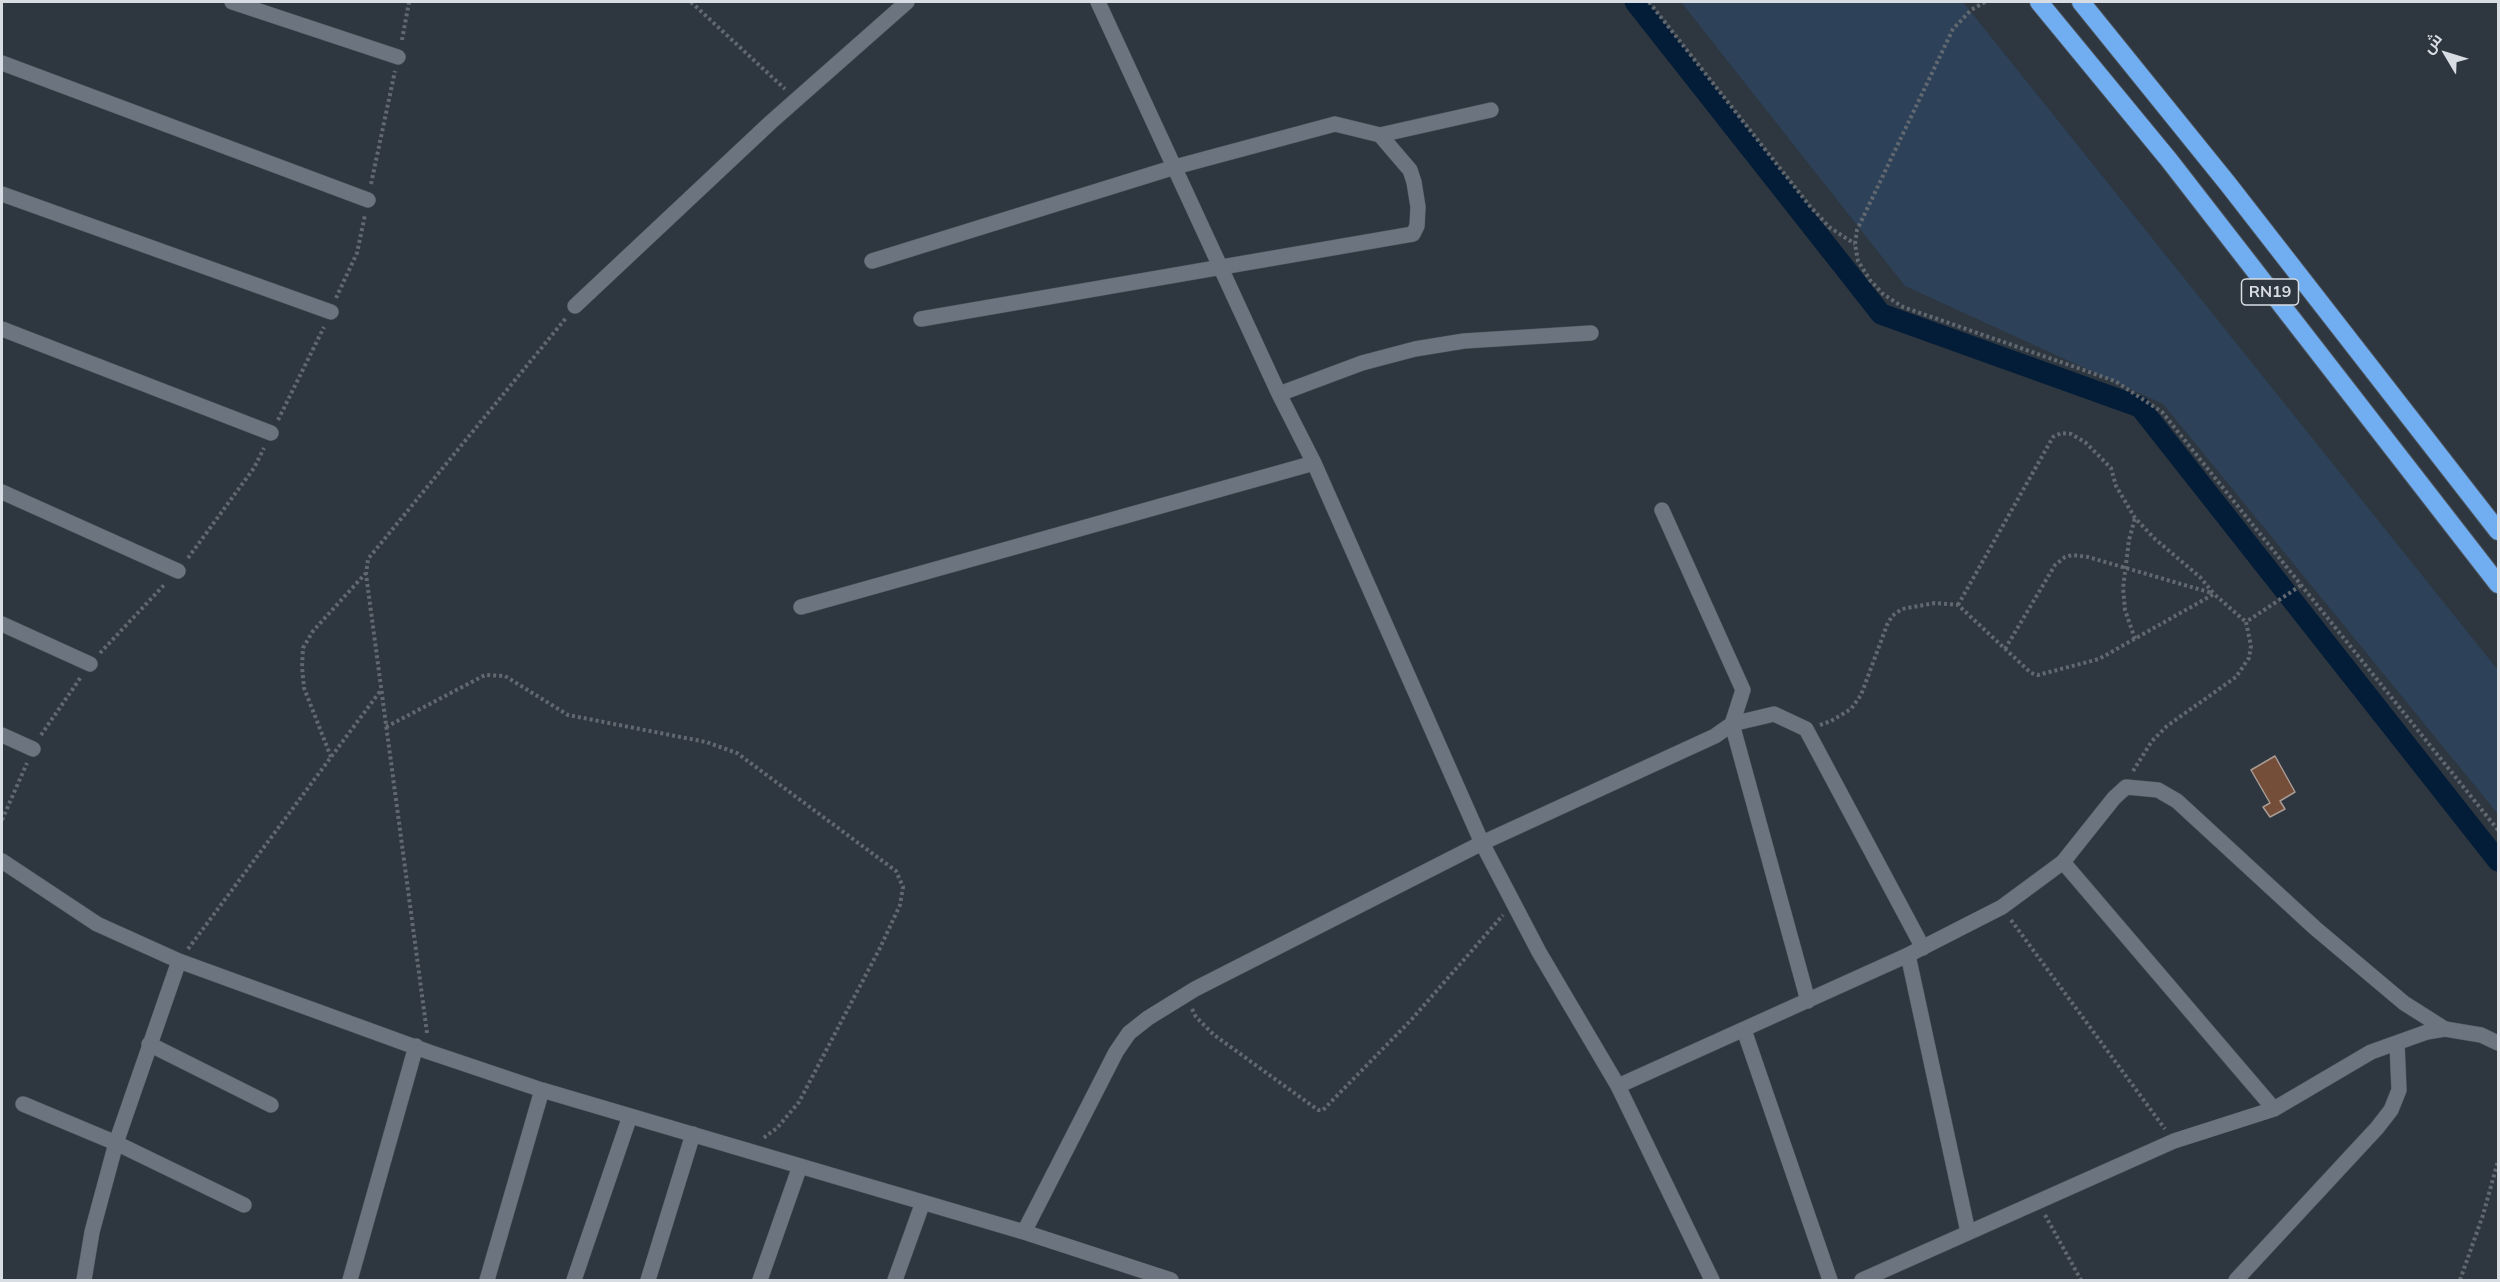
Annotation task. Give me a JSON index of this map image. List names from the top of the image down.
{
  "streets": {
    "highway": ["RN19"]
  },
  "north": "top left"
}
